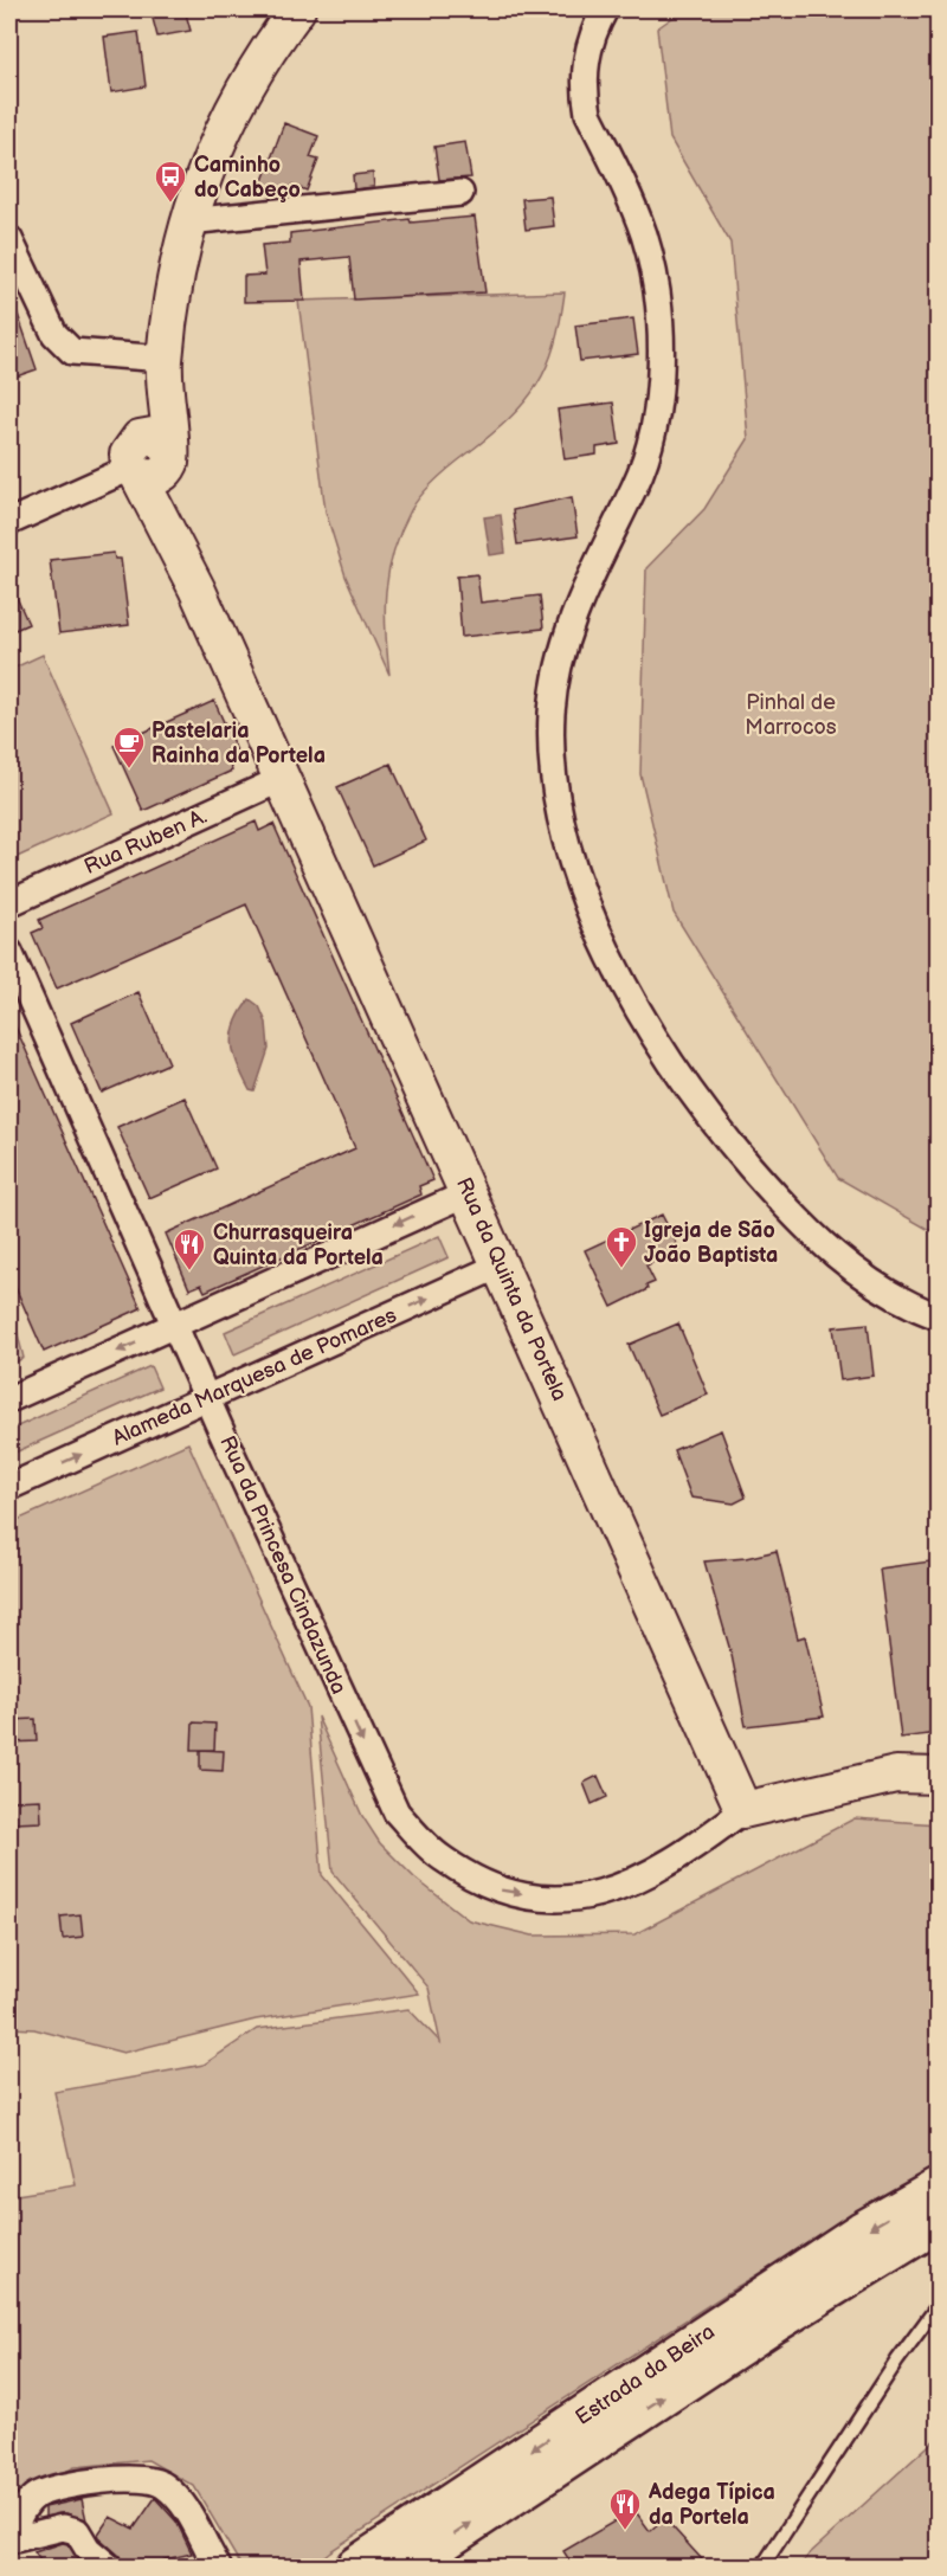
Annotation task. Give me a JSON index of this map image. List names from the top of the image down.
{
  "streets": {
    "main road": ["Estrada da Beira"],
    "street": [
      "Rua Ruben A.",
      "Rua da Quinta da Portela",
      "Alameda Marquesa de Pomares",
      "Rua da Princesa Cindazunda"
    ]
  },
  "crossings": [
    ["Rua Ruben A.", "Rua da Quinta da Portela"],
    ["Rua da Quinta da Portela", "Alameda Marquesa de Pomares"],
    ["Rua da Quinta da Portela", "Rua da Princesa Cindazunda"],
    ["Alameda Marquesa de Pomares", "Rua da Princesa Cindazunda"]
  ],
  "parks": ["Pinhal de Marrocos"],
  "places": {
    "bus stop": ["Caminho do Cabeço"],
    "cafe": ["Pastelaria Rainha da Portela"],
    "church": ["Igreja de São João Baptista"],
    "restaurant": ["Churrasqueira Quinta da Portela", "Adega Típica da Portela"]
  }
}
